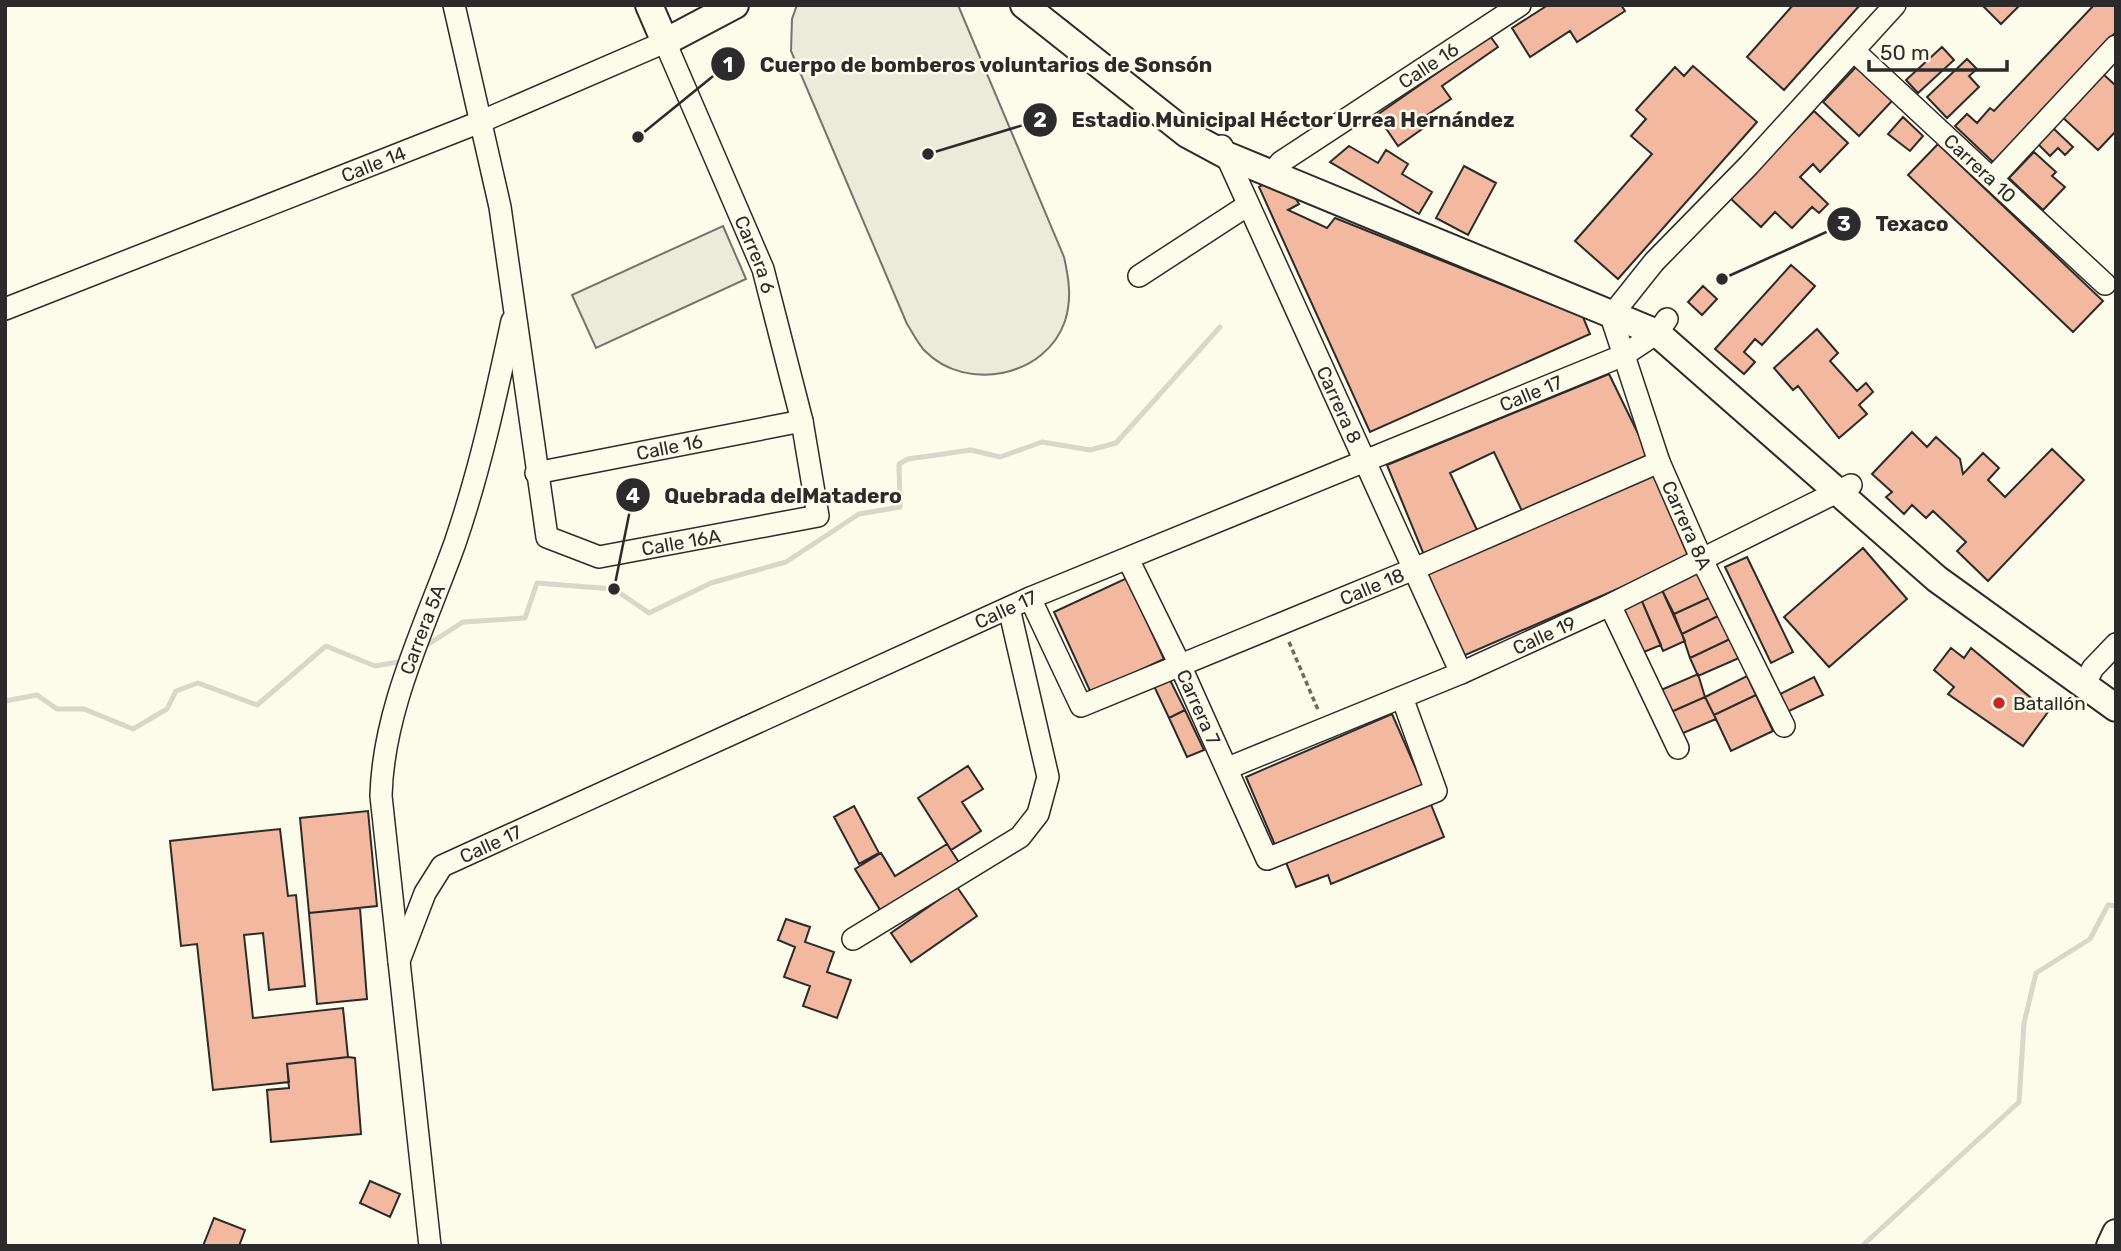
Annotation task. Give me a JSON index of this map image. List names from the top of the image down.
{
  "streets": {
    "main road": ["Calle 14", "Carrera 6"],
    "street": [
      "Calle 16",
      "Carrera 10",
      "Calle 17",
      "Carrera 8",
      "Carrera 8A",
      "Calle 16A",
      "Calle 18",
      "Carrera 5A",
      "Calle 19",
      "Carrera 7"
    ]
  },
  "crossings": [
    ["Calle 16", "Carrera 6"],
    ["Calle 16", "Carrera 5A"],
    ["Calle 14", "Carrera 6"],
    ["Calle 14", "Carrera 5A"],
    ["Carrera 6", "Calle 16A"],
    ["Calle 17", "Carrera 8"],
    ["Calle 17", "Carrera 8A"],
    ["Calle 17", "Calle 18"],
    ["Calle 17", "Carrera 5A"],
    ["Calle 17", "Carrera 7"],
    ["Carrera 8", "Calle 18"],
    ["Carrera 8", "Calle 19"],
    ["Carrera 8A", "Calle 18"],
    ["Carrera 8A", "Calle 19"],
    ["Calle 16A", "Carrera 5A"],
    ["Calle 18", "Carrera 7"],
    ["Calle 19", "Carrera 7"]
  ],
  "places": [
    "Cuerpo de bomberos voluntarios de Sonsón",
    "Estadio Municipal Héctor Urrea Hernández",
    "Texaco",
    "Quebrada delMatadero",
    "Batallón"
  ],
  "scale_bar": "50 m"
}
